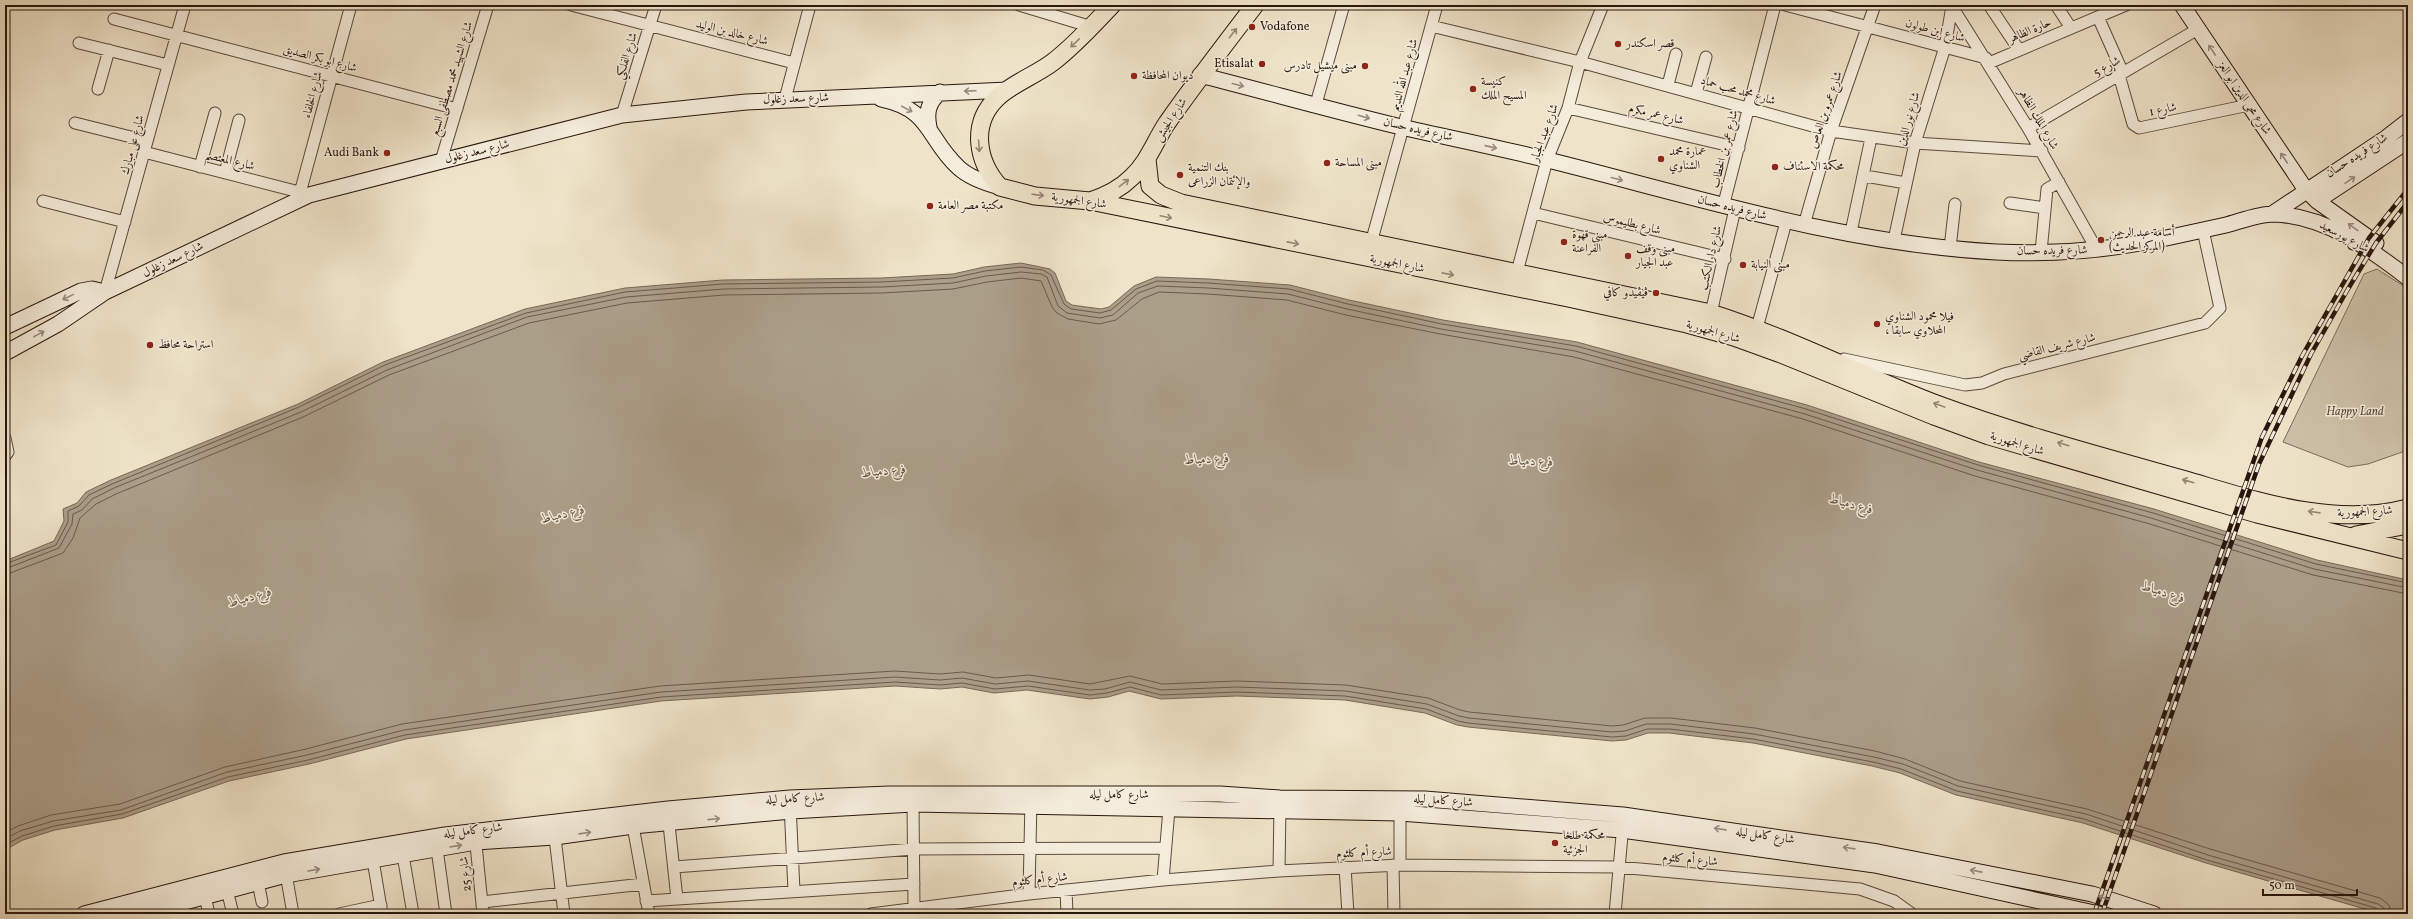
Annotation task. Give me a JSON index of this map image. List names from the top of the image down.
{
  "streets": {
    "main road": ["شارع الجيش", "شارع الجمهورية"],
    "street": [
      "شارع ابن طولون",
      "حارة الظاهر",
      "شارع خالد بن الوليد",
      "شارع الفلكي",
      "شارع ابو بكر الصديق",
      "شارع 5",
      "شارع عبد الله النديم",
      "شارع الشهيد محمد مصطفى السبع",
      "شارع محمد محب حماد",
      "شارع الخلفاء",
      "شارع محى الدين ابو العز",
      "شارع سعد زغلول",
      "شارع عمرو بن العاص",
      "شارع 1",
      "شارع عمر مكرم",
      "شارع نور الدين",
      "شارع الملك الظاهر",
      "شارع فريده حسان",
      "شارع عبد الجبار",
      "شارع على مبارك",
      "شارع عمر بن الخطاب",
      "شارع المعتصم",
      "شارع بطليموس",
      "شارع بورسعيد",
      "شارع دار الكتب",
      "شارع شريف القاضي",
      "شارع كامل ليله",
      "شارع أم كلثوم",
      "شارع 25"
    ]
  },
  "crossings": [
    ["شارع ابن طولون", "حارة الظاهر"],
    ["شارع ابن طولون", "شارع عمرو بن العاص"],
    ["شارع ابن طولون", "شارع نور الدين"],
    ["شارع ابن طولون", "شارع الملك الظاهر"],
    ["حارة الظاهر", "شارع 1"],
    ["حارة الظاهر", "شارع الملك الظاهر"],
    ["شارع خالد بن الوليد", "شارع الفلكي"],
    ["شارع الفلكي", "شارع سعد زغلول"],
    ["شارع ابو بكر الصديق", "شارع الشهيد محمد مصطفى السبع"],
    ["شارع ابو بكر الصديق", "شارع الخلفاء"],
    ["شارع ابو بكر الصديق", "شارع على مبارك"],
    ["شارع 5", "شارع محى الدين ابو العز"],
    ["شارع 5", "شارع 1"],
    ["شارع 5", "شارع الملك الظاهر"],
    ["شارع عبد الله النديم", "شارع محمد محب حماد"],
    ["شارع عبد الله النديم", "شارع فريده حسان"],
    ["شارع عبد الله النديم", "شارع الجمهورية"],
    ["شارع الشهيد محمد مصطفى السبع", "شارع سعد زغلول"],
    ["شارع محمد محب حماد", "شارع عمرو بن العاص"],
    ["شارع محمد محب حماد", "شارع نور الدين"],
    ["شارع محمد محب حماد", "شارع الملك الظاهر"],
    ["شارع محمد محب حماد", "شارع عبد الجبار"],
    ["شارع محمد محب حماد", "شارع عمر بن الخطاب"],
    ["شارع الخلفاء", "شارع سعد زغلول"],
    ["شارع الخلفاء", "شارع المعتصم"],
    ["شارع محى الدين ابو العز", "شارع 1"],
    ["شارع محى الدين ابو العز", "شارع فريده حسان"],
    ["شارع محى الدين ابو العز", "شارع بورسعيد"],
    ["شارع سعد زغلول", "شارع على مبارك"],
    ["شارع سعد زغلول", "شارع المعتصم"],
    ["شارع سعد زغلول", "شارع الجمهورية"],
    ["شارع عمرو بن العاص", "شارع فريده حسان"],
    ["شارع عمر مكرم", "شارع عبد الجبار"],
    ["شارع عمر مكرم", "شارع عمر بن الخطاب"],
    ["شارع نور الدين", "شارع الملك الظاهر"],
    ["شارع نور الدين", "شارع فريده حسان"],
    ["شارع الملك الظاهر", "شارع فريده حسان"],
    ["شارع الجيش", "شارع فريده حسان"],
    ["شارع الجيش", "شارع الجمهورية"],
    ["شارع فريده حسان", "شارع عبد الجبار"],
    ["شارع فريده حسان", "شارع عمر بن الخطاب"],
    ["شارع فريده حسان", "شارع بورسعيد"],
    ["شارع فريده حسان", "شارع دار الكتب"],
    ["شارع فريده حسان", "شارع شريف القاضي"],
    ["شارع عبد الجبار", "شارع الجمهورية"],
    ["شارع عبد الجبار", "شارع بطليموس"],
    ["شارع على مبارك", "شارع المعتصم"],
    ["شارع عمر بن الخطاب", "شارع دار الكتب"],
    ["شارع الجمهورية", "شارع دار الكتب"],
    ["شارع الجمهورية", "شارع شريف القاضي"],
    ["شارع بطليموس", "شارع دار الكتب"],
    ["شارع كامل ليله", "شارع 25"]
  ],
  "one_way": ["شارع محى الدين ابو العز", "شارع الجيش", "شارع فريده حسان"],
  "water": ["فرع دمياط"],
  "parks": ["Happy Land"],
  "places": [
    "Vodafone",
    "قصر اسكندر",
    "Etisalat",
    "مبنى ميشيل تادرس",
    "ديوان المحافظة",
    "كنيسة المسيح الملك",
    "Audi Bank",
    "عمارة محمد الشناوي",
    "مبنى المساحة",
    "محكمة الاسئناف",
    "بنك التنمية والإئتمان الزراعى",
    "مكتبة مصر العامة",
    "أسامة عبد الرحمن (المركز الحديث)",
    "مبنى قهوة الفراعنة",
    "مبنى وقف عبد الجيار",
    "مبنى النيابة",
    "ڤيڤيدو كافي",
    "فيلا محمود الشناوي ، المحلاوي سابقا",
    "استراحة محافظ",
    "محكمة طلخا الجزئية"
  ],
  "scale_bar": "50 m"
}
